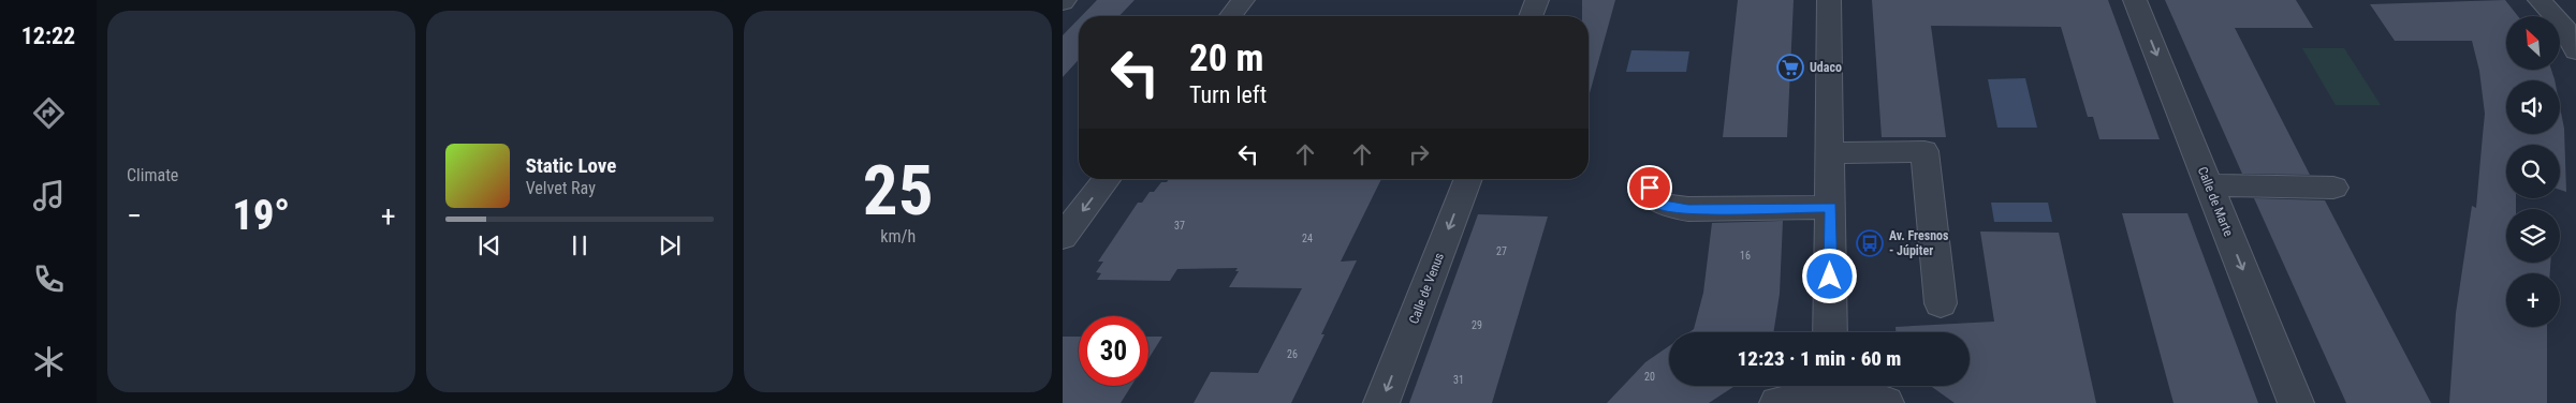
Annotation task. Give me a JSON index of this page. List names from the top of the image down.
{
  "streets": {
    "street": ["Calle de Marte", "Calle de Venus"]
  },
  "one_way": ["Calle de Marte", "Calle de Venus"],
  "places": {
    "supermarket": ["Udaco"],
    "bus stop": ["Av. Fresnos - Júpiter"]
  },
  "house_numbers": [
    "37",
    "24",
    "27",
    "16",
    "29",
    "26",
    "20",
    "31"
  ],
  "north": "top left",
  "page": {
    "tabs": "12:22",
    "tile": [
      "Climate",
      ["25", "km/h"]
    ],
    "map_buttons": "+",
    "turn": ["20 m", "Turn left"],
    "song": ["Static Love", "Velvet Ray"],
    "heat": ["−", "19°", "+"],
    "limit": "30",
    "trip": "12:23 · 1 min · 60 m"
  }
}
